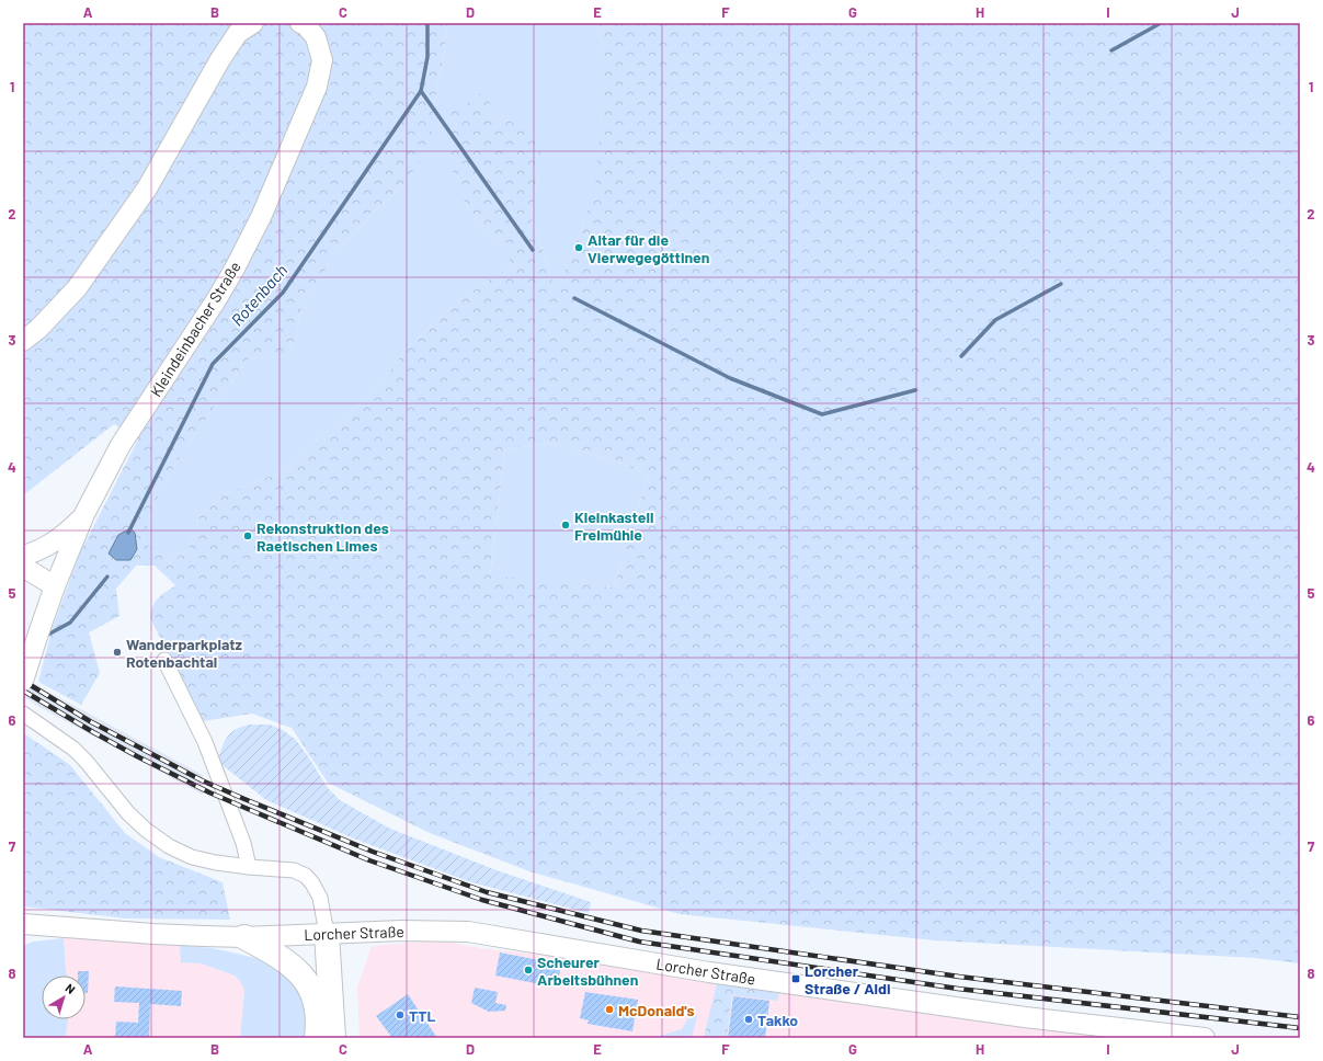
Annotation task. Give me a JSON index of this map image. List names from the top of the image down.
{
  "streets": {
    "street": ["Kleindeinbacher Straße", "Lorcher Straße"]
  },
  "water": ["Rotenbach"],
  "places": {
    "other": [
      "Altar für die Vierwegegöttinen",
      "Kleinkastell Freimühle",
      "Rekonstruktion des Raetischen Limes",
      "Wanderparkplatz Rotenbachtal",
      "Scheurer Arbeitsbühnen",
      "McDonald's",
      "TTL",
      "Takko"
    ],
    "transit": ["Lorcher Straße / Aldi"]
  },
  "north": "top right",
  "grid": {
    "columns": [
      "A",
      "B",
      "C",
      "D",
      "E",
      "F",
      "G",
      "H",
      "I",
      "J"
    ],
    "rows": [
      "1",
      "2",
      "3",
      "4",
      "5",
      "6",
      "7",
      "8"
    ]
  }
}
